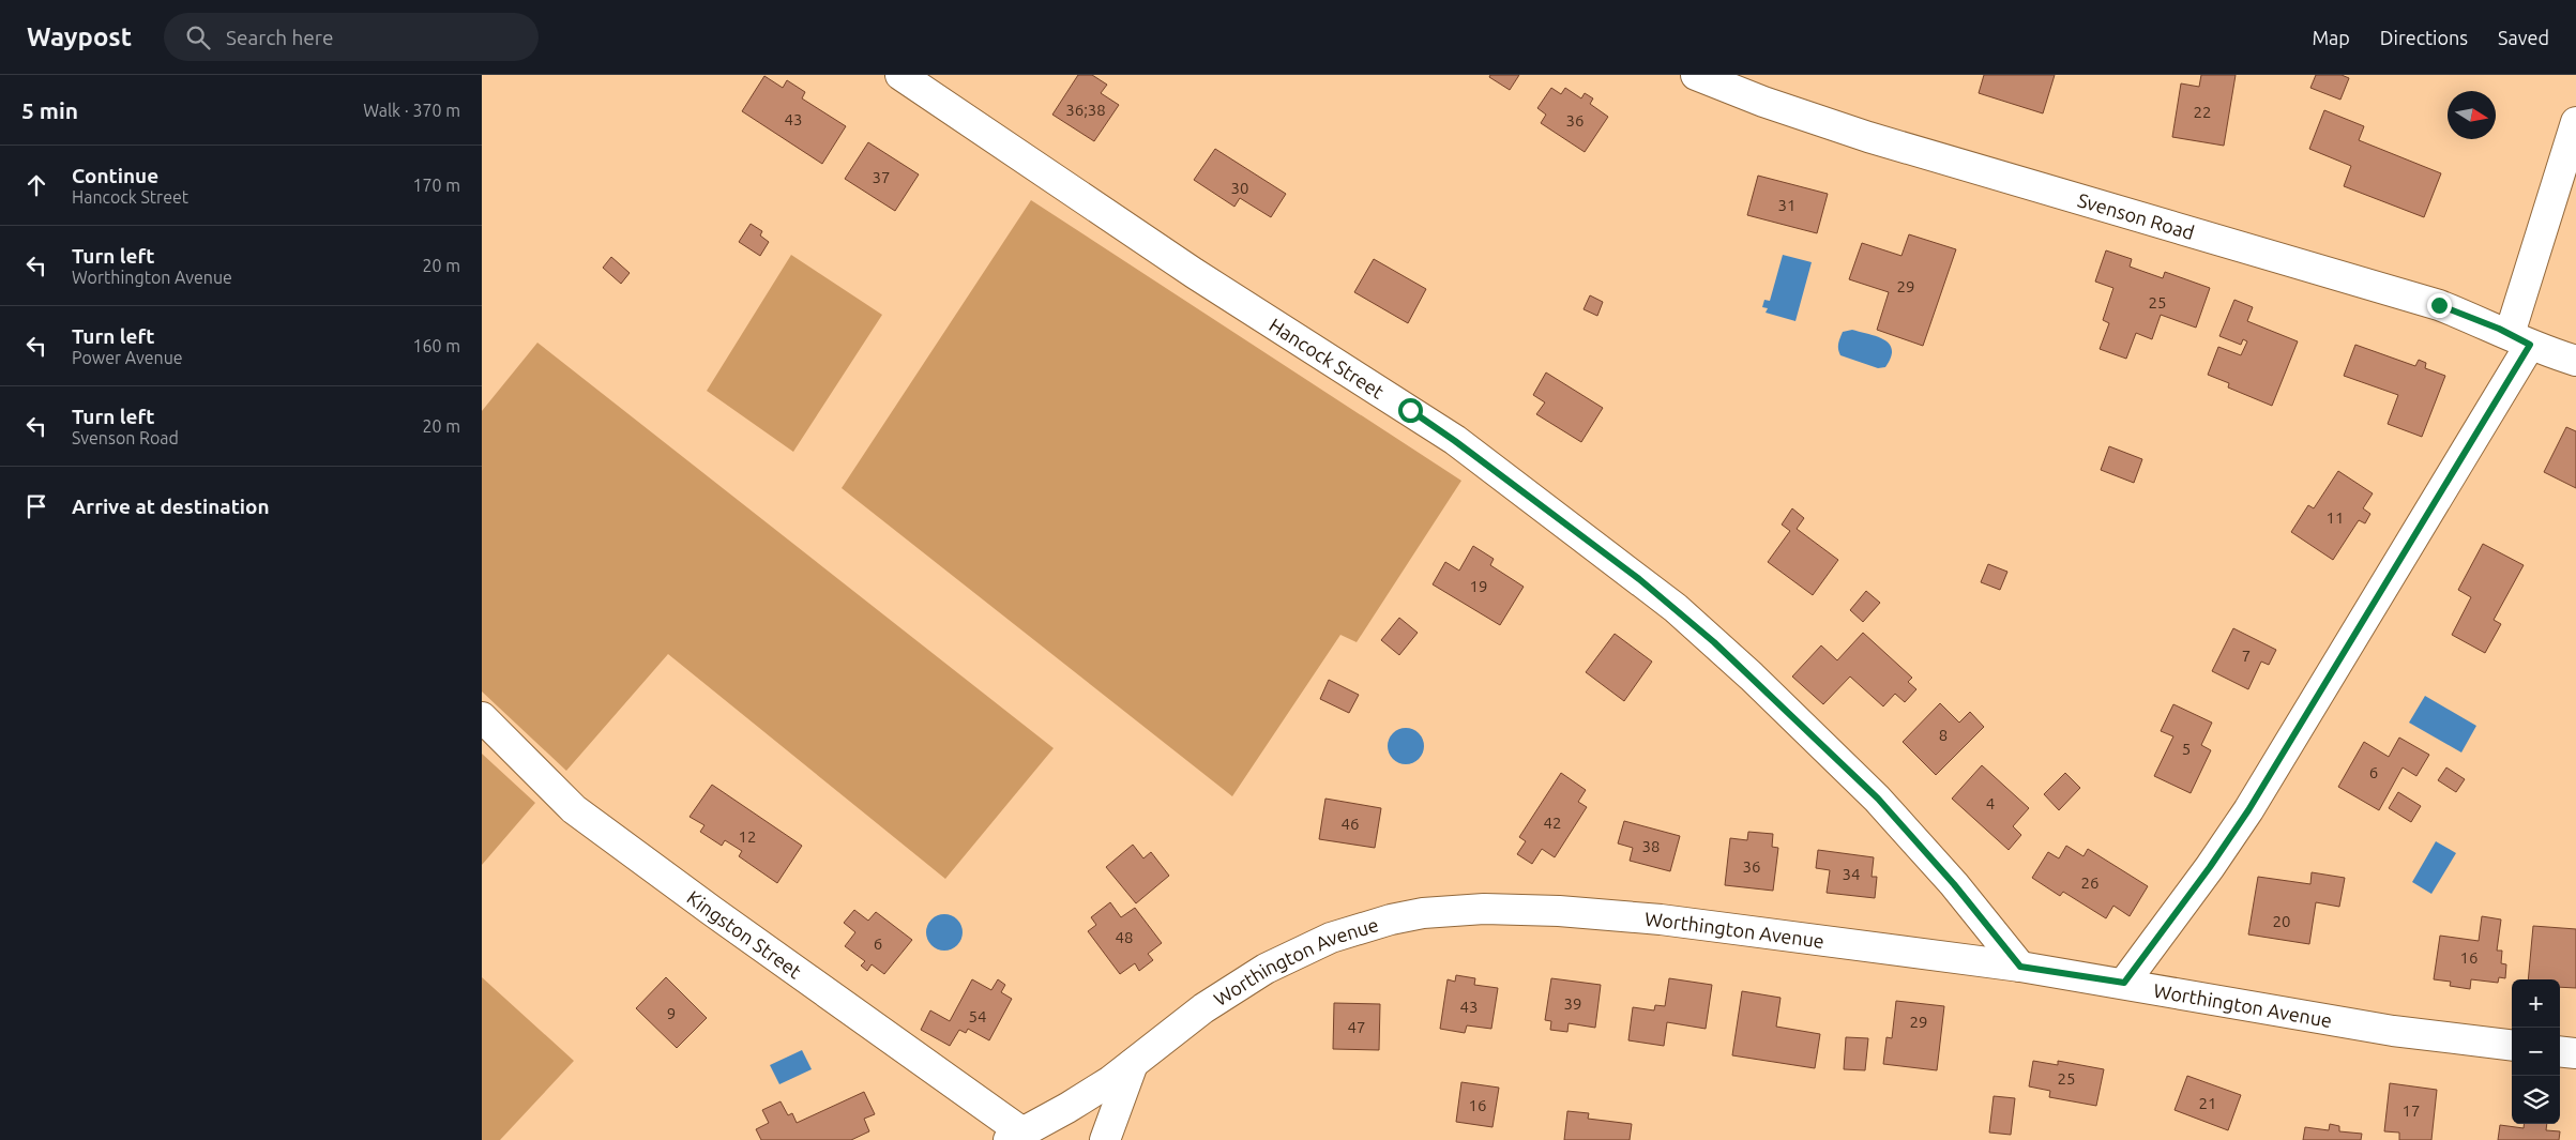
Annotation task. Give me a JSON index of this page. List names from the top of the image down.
{
  "streets": {
    "street": [
      "Svenson Road",
      "Hancock Street",
      "Worthington Avenue",
      "Kingston Street"
    ]
  },
  "crossings": [
    ["Hancock Street", "Worthington Avenue"],
    ["Worthington Avenue", "Kingston Street"]
  ],
  "house_numbers": [
    "36;38",
    "22",
    "43",
    "36",
    "37",
    "30",
    "31",
    "29",
    "25",
    "11",
    "19",
    "7",
    "8",
    "5",
    "6",
    "4",
    "42",
    "46",
    "12",
    "38",
    "36",
    "34",
    "26",
    "20",
    "48",
    "6",
    "16",
    "39",
    "43",
    "9",
    "54",
    "29",
    "47",
    "25",
    "21",
    "16",
    "17"
  ],
  "north": "right",
  "page": {
    "header": "Waypost",
    "search": "Search here",
    "nav": ["Map", "Directions", "Saved"],
    "heading": ["5 min", "Walk · 370 m"],
    "list": [
      ["Continue", "Hancock Street", "170 m"],
      ["Turn left", "Worthington Avenue", "20 m"],
      ["Turn left", "Power Avenue", "160 m"],
      ["Turn left", "Svenson Road", "20 m"],
      "Arrive at destination"
    ],
    "map_buttons": ["+", "−"]
  }
}
